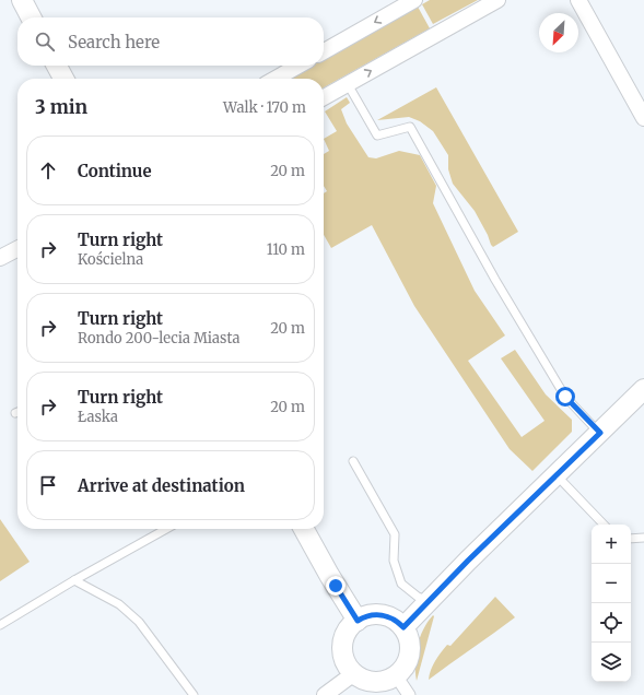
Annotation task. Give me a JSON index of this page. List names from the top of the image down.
{
  "north": "bottom left",
  "page": {
    "search": "Search here",
    "heading": ["3 min", "Walk · 170 m"],
    "list": [
      ["Continue", "20 m"],
      ["Turn right", "Kościelna", "110 m"],
      ["Turn right", "Rondo 200-lecia Miasta", "20 m"],
      ["Turn right", "Łaska", "20 m"],
      "Arrive at destination"
    ],
    "map_buttons": ["+", "−"]
  }
}
